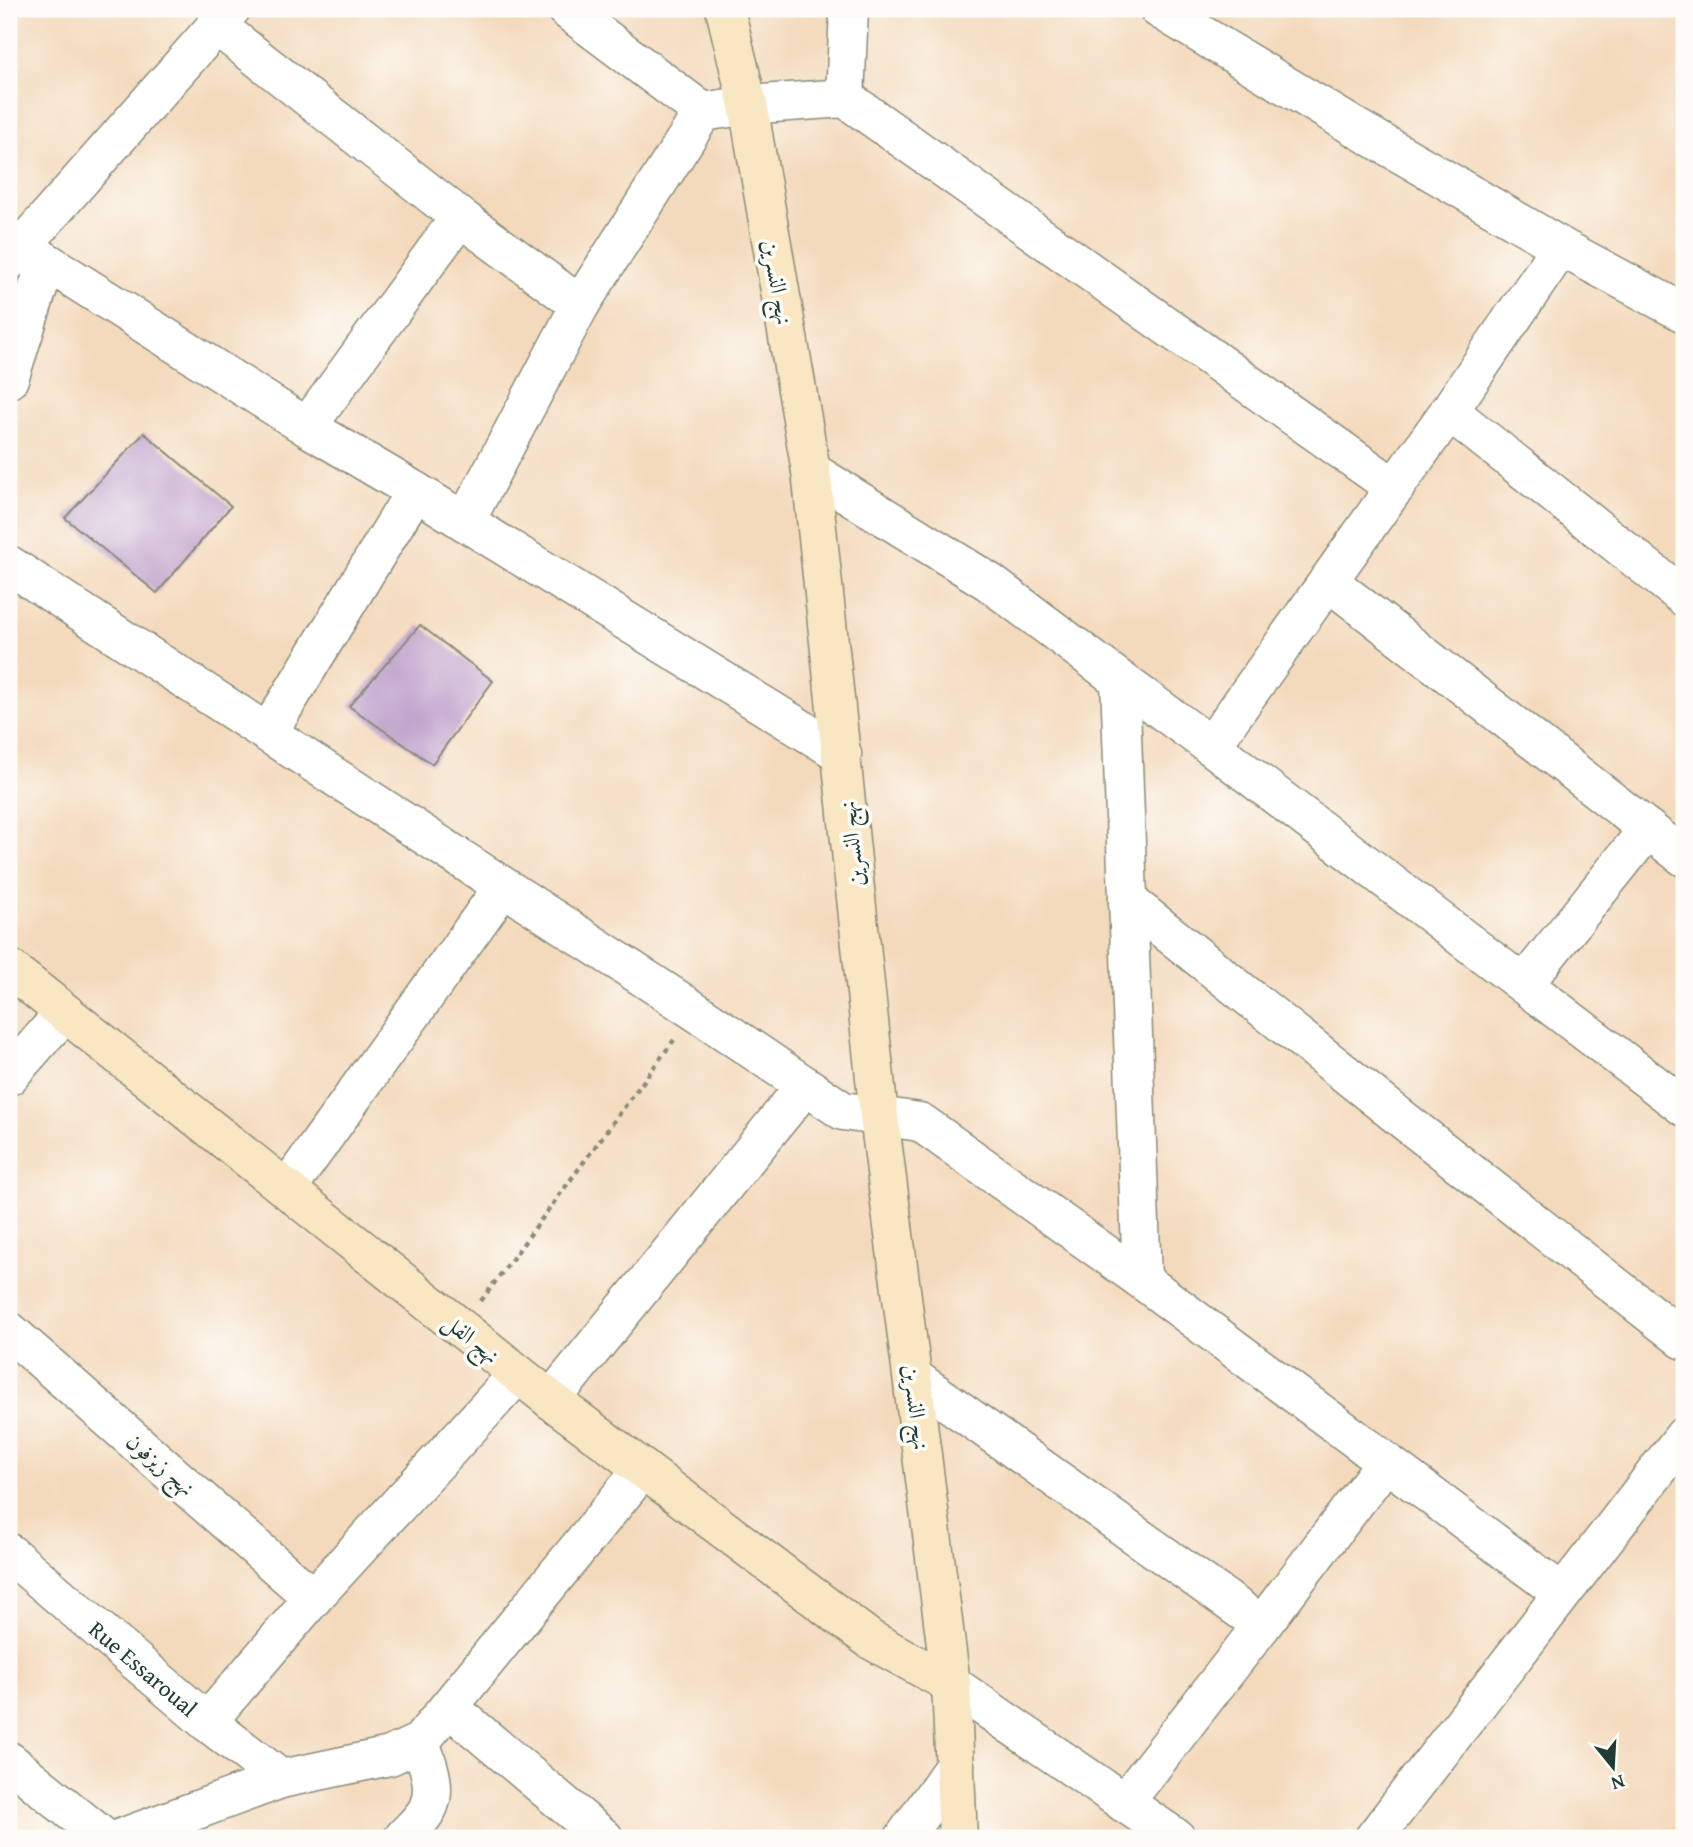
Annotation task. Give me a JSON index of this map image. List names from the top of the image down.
{
  "streets": {
    "street": [
      "نهج النسرين",
      "نهج الفل",
      "نهج زيزفون",
      "Rue Essaroual"
    ]
  },
  "crossings": [
    ["نهج النسرين", "نهج الفل"]
  ],
  "north": "bottom"
}
